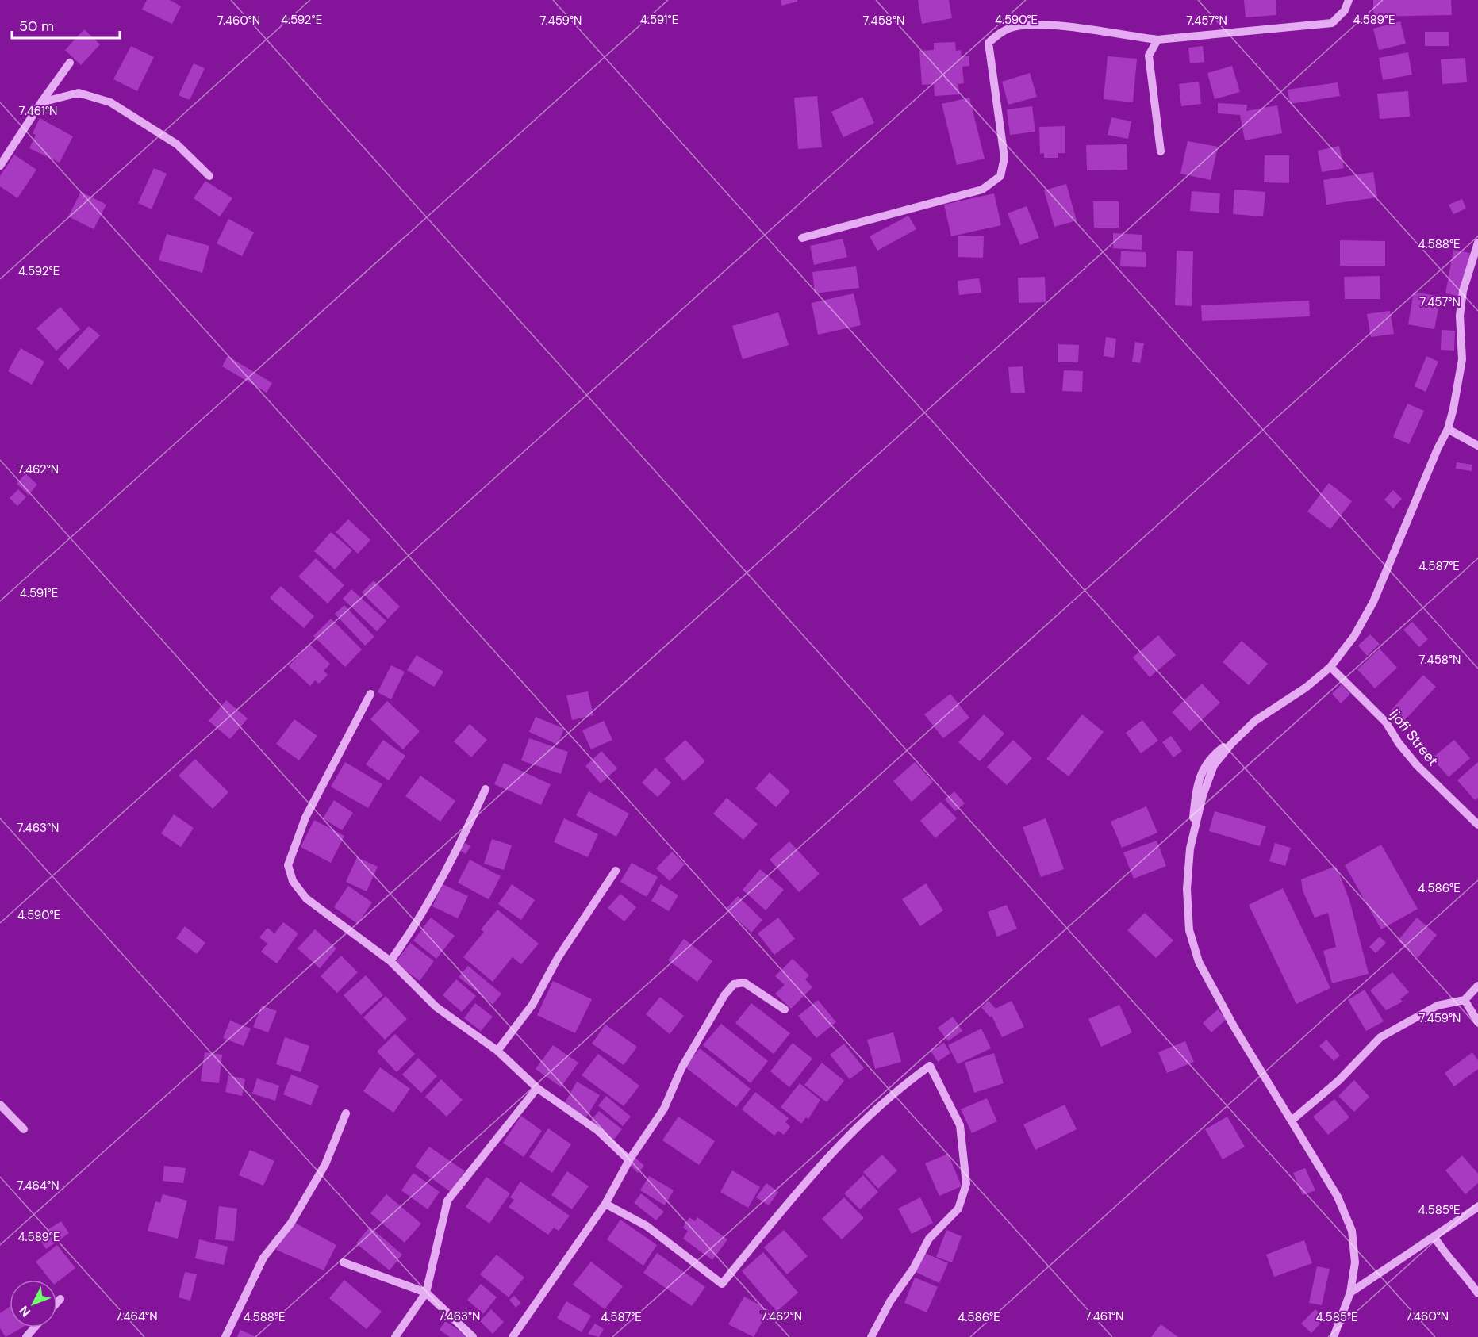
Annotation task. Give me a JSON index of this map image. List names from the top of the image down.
{
  "streets": {
    "street": ["Ijofi Street"]
  },
  "scale_bar": "50 m",
  "north": "bottom left",
  "coordinates": [
    "4.592°E",
    "4.591°E",
    "4.590°E",
    "4.589°E",
    "7.457°N",
    "7.460°N",
    "7.459°N",
    "7.458°N",
    "7.461°N",
    "4.588°E",
    "7.462°N",
    "4.587°E",
    "7.463°N",
    "4.586°E",
    "7.464°N",
    "4.585°E"
  ]
}
